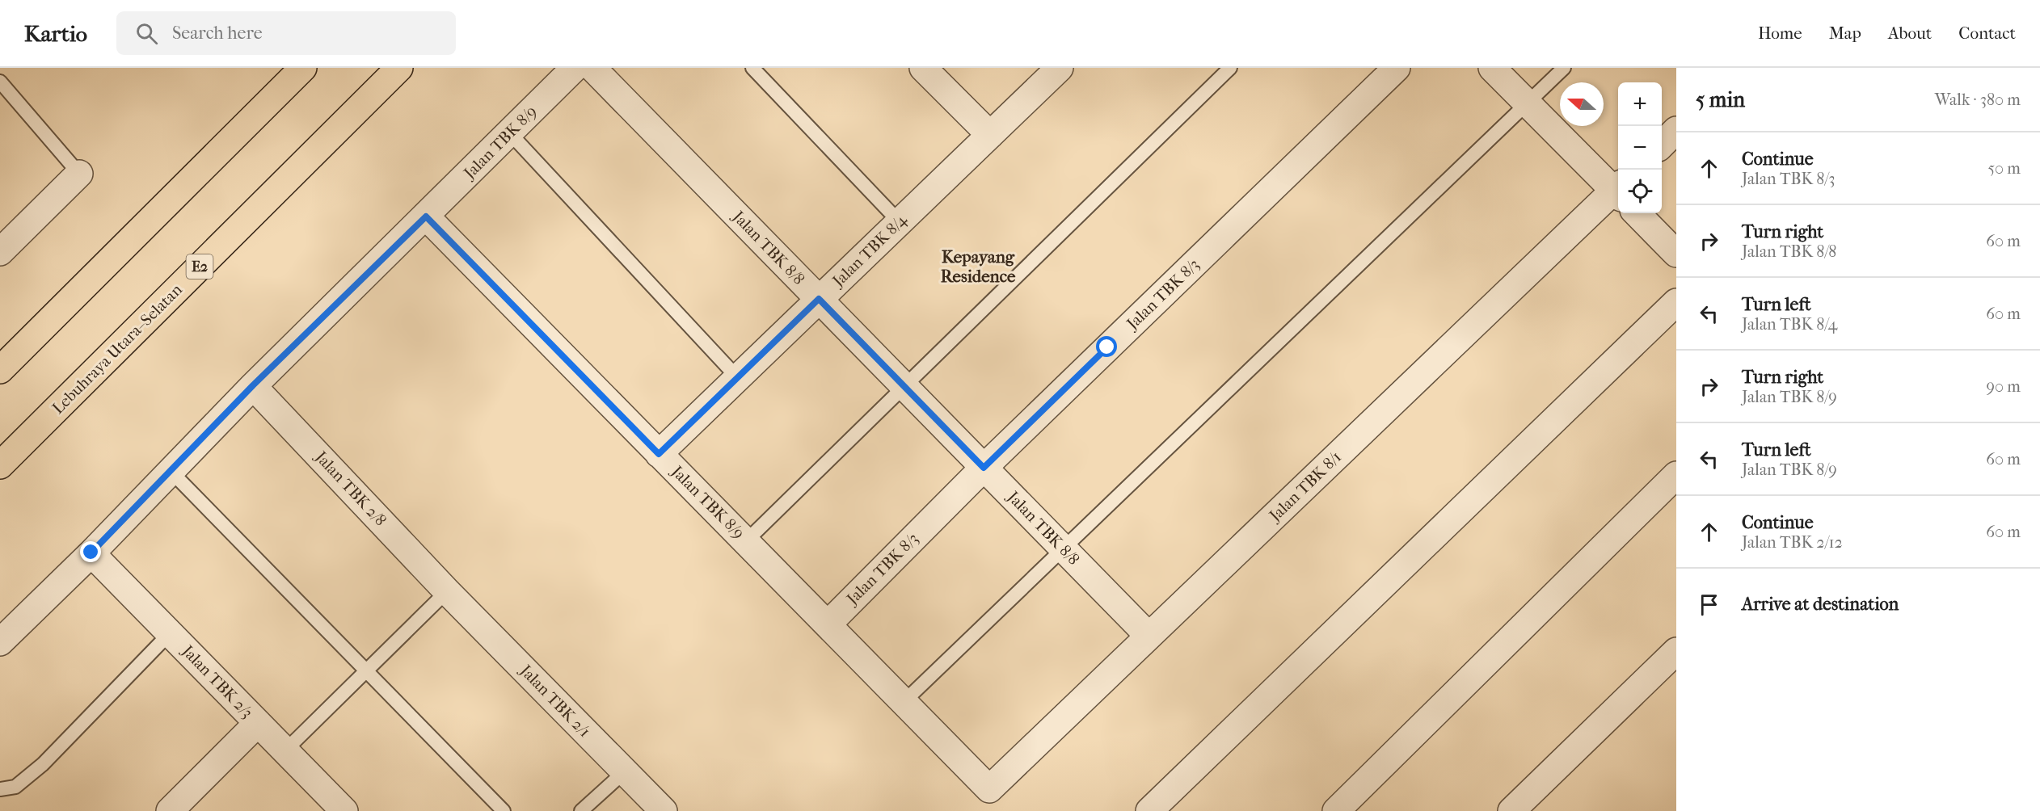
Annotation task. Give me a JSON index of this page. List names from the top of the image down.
{
  "streets": {
    "highway": ["E2", "Lebuhraya Utara–Selatan"],
    "street": [
      "Jalan TBK 8/9",
      "Jalan TBK 8/8",
      "Jalan TBK 8/4",
      "Jalan TBK 8/3",
      "Jalan TBK 8/1",
      "Jalan TBK 2/8",
      "Jalan TBK 2/3",
      "Jalan TBK 2/1"
    ]
  },
  "crossings": [
    ["Jalan TBK 8/9", "Jalan TBK 8/4"],
    ["Jalan TBK 8/9", "Jalan TBK 8/3"],
    ["Jalan TBK 8/9", "Jalan TBK 8/1"],
    ["Jalan TBK 8/9", "Jalan TBK 2/8"],
    ["Jalan TBK 8/9", "Jalan TBK 2/3"],
    ["Jalan TBK 8/8", "Jalan TBK 8/4"],
    ["Jalan TBK 8/8", "Jalan TBK 8/3"],
    ["Jalan TBK 8/8", "Jalan TBK 8/1"],
    ["Jalan TBK 2/8", "Jalan TBK 2/1"]
  ],
  "districts": ["Kepayang Residence"],
  "north": "left",
  "page": {
    "header": "Kartio",
    "search": "Search here",
    "nav": [
      "Home",
      "Map",
      "About",
      "Contact"
    ],
    "heading": ["5 min", "Walk · 380 m"],
    "map_buttons": ["+", "−"],
    "list": [
      ["Continue", "Jalan TBK 8/3", "50 m"],
      ["Turn right", "Jalan TBK 8/8", "60 m"],
      ["Turn left", "Jalan TBK 8/4", "60 m"],
      ["Turn right", "Jalan TBK 8/9", "90 m"],
      ["Turn left", "Jalan TBK 8/9", "60 m"],
      ["Continue", "Jalan TBK 2/12", "60 m"],
      "Arrive at destination"
    ]
  }
}
